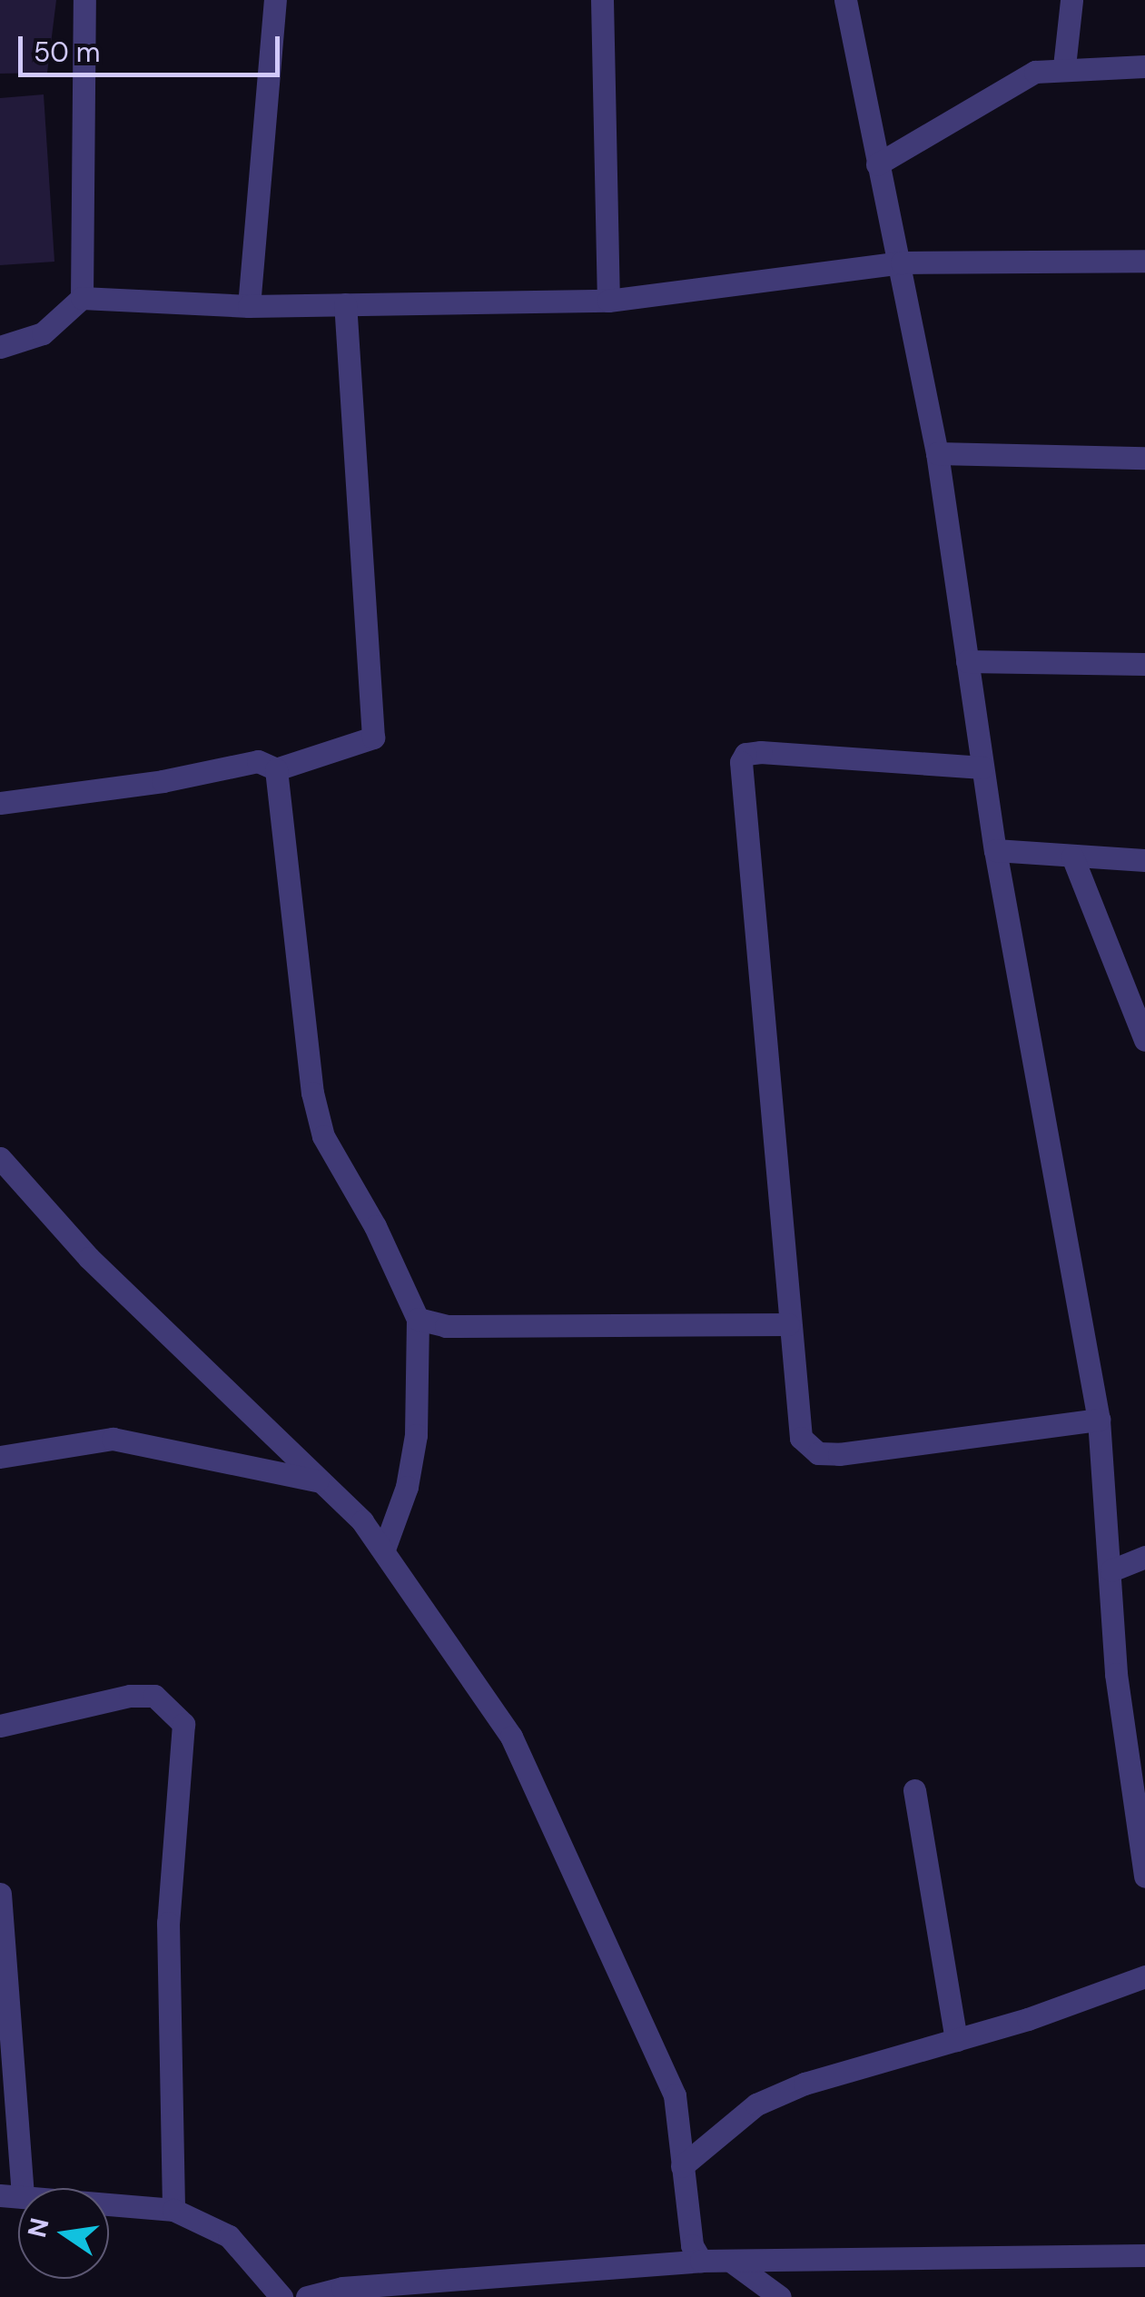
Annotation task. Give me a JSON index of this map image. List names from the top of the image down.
{
  "scale_bar": "50 m",
  "north": "left"
}
